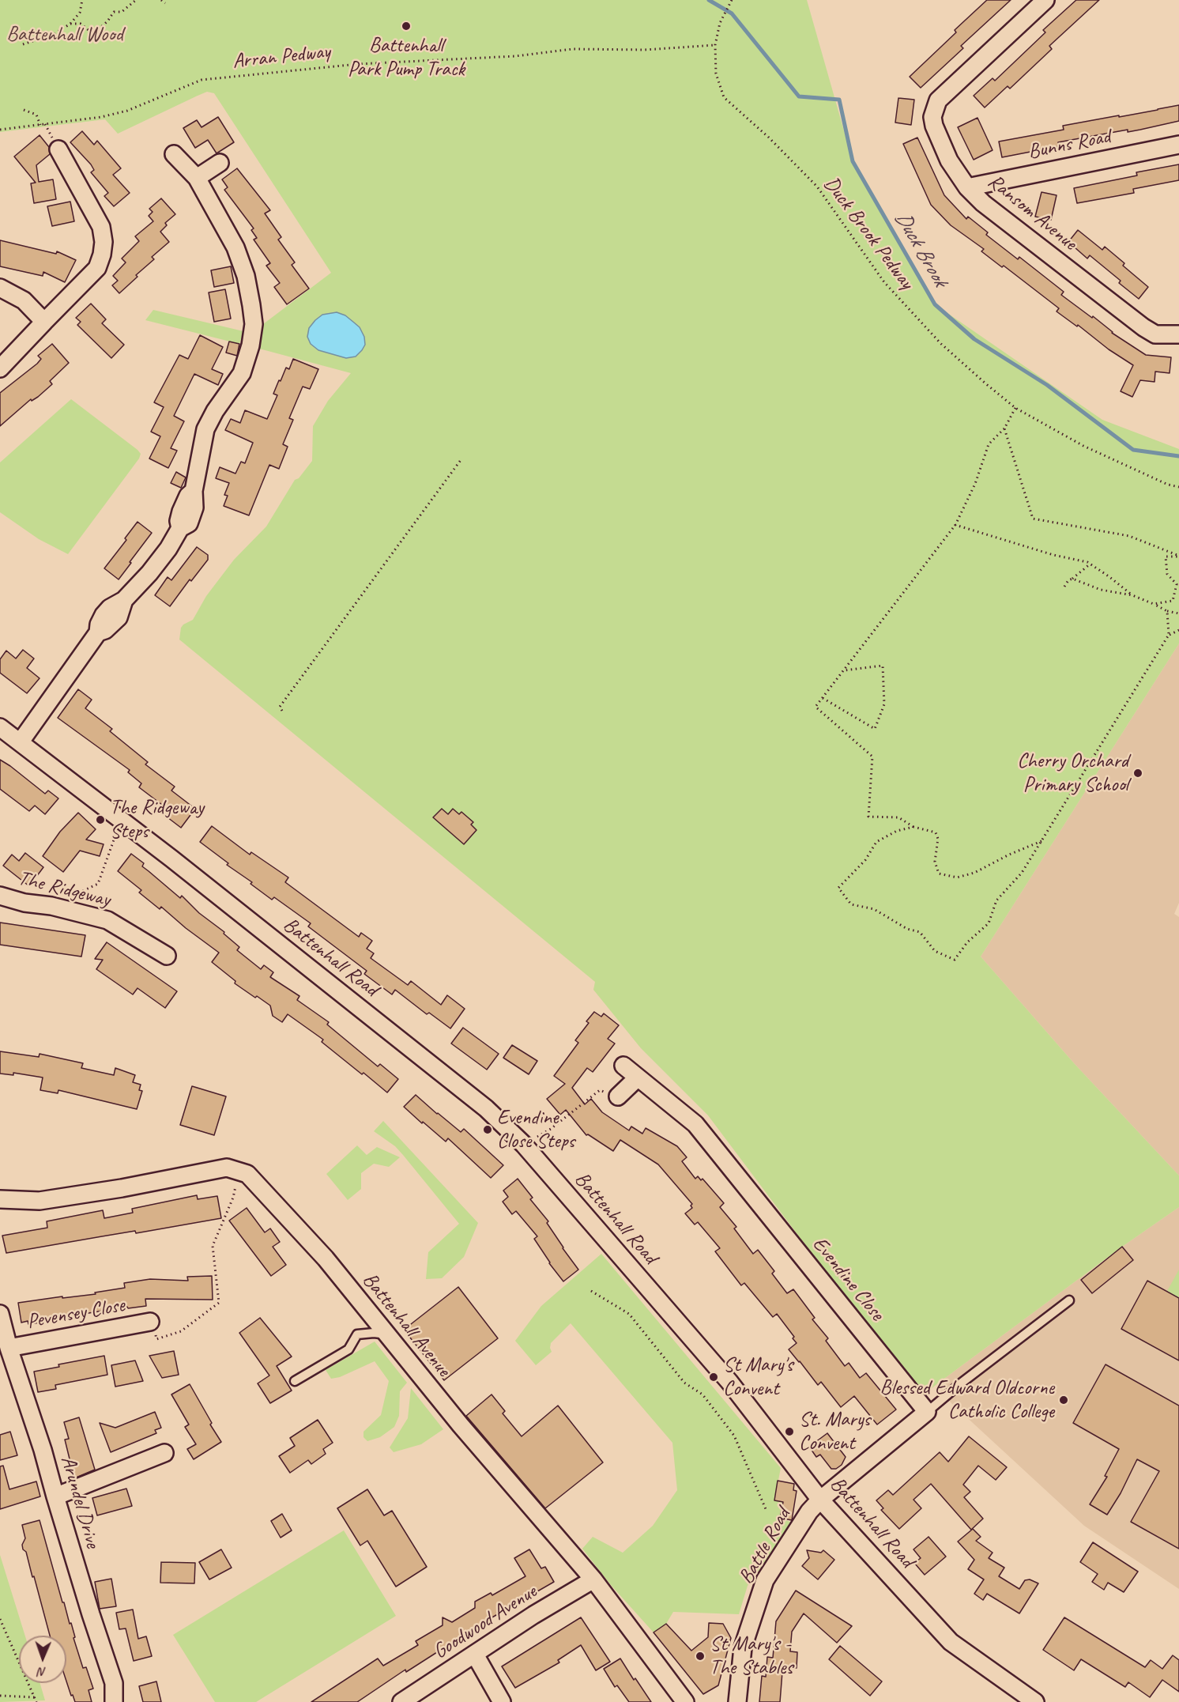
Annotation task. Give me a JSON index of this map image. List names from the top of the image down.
{
  "streets": {
    "street": [
      "Bunns Road",
      "Ransom Avenue",
      "The Ridgeway",
      "Battenhall Road",
      "Evendine Close",
      "Pevensey Close",
      "Battenhall Avenue",
      "Arundel Drive",
      "Battle Road",
      "Goodwood Avenue"
    ],
    "path": ["Arran Pedway", "Duck Brook Pedway"]
  },
  "crossings": [
    ["Arran Pedway", "Duck Brook Pedway"],
    ["Bunns Road", "Ransom Avenue"],
    ["Battenhall Road", "Battle Road"],
    ["Pevensey Close", "Arundel Drive"],
    ["Battenhall Avenue", "Goodwood Avenue"]
  ],
  "water": ["Duck Brook"],
  "parks": ["Battenhall Wood"],
  "places": [
    "Battenhall Park Pump Track",
    "Cherry Orchard Primary School",
    "The Ridgeway Steps",
    "Evendine Close Steps",
    "St Mary's Convent",
    "Blessed Edward Oldcorne Catholic College",
    "St. Marys Convent",
    "St Mary's - The Stables"
  ],
  "north": "bottom"
}
